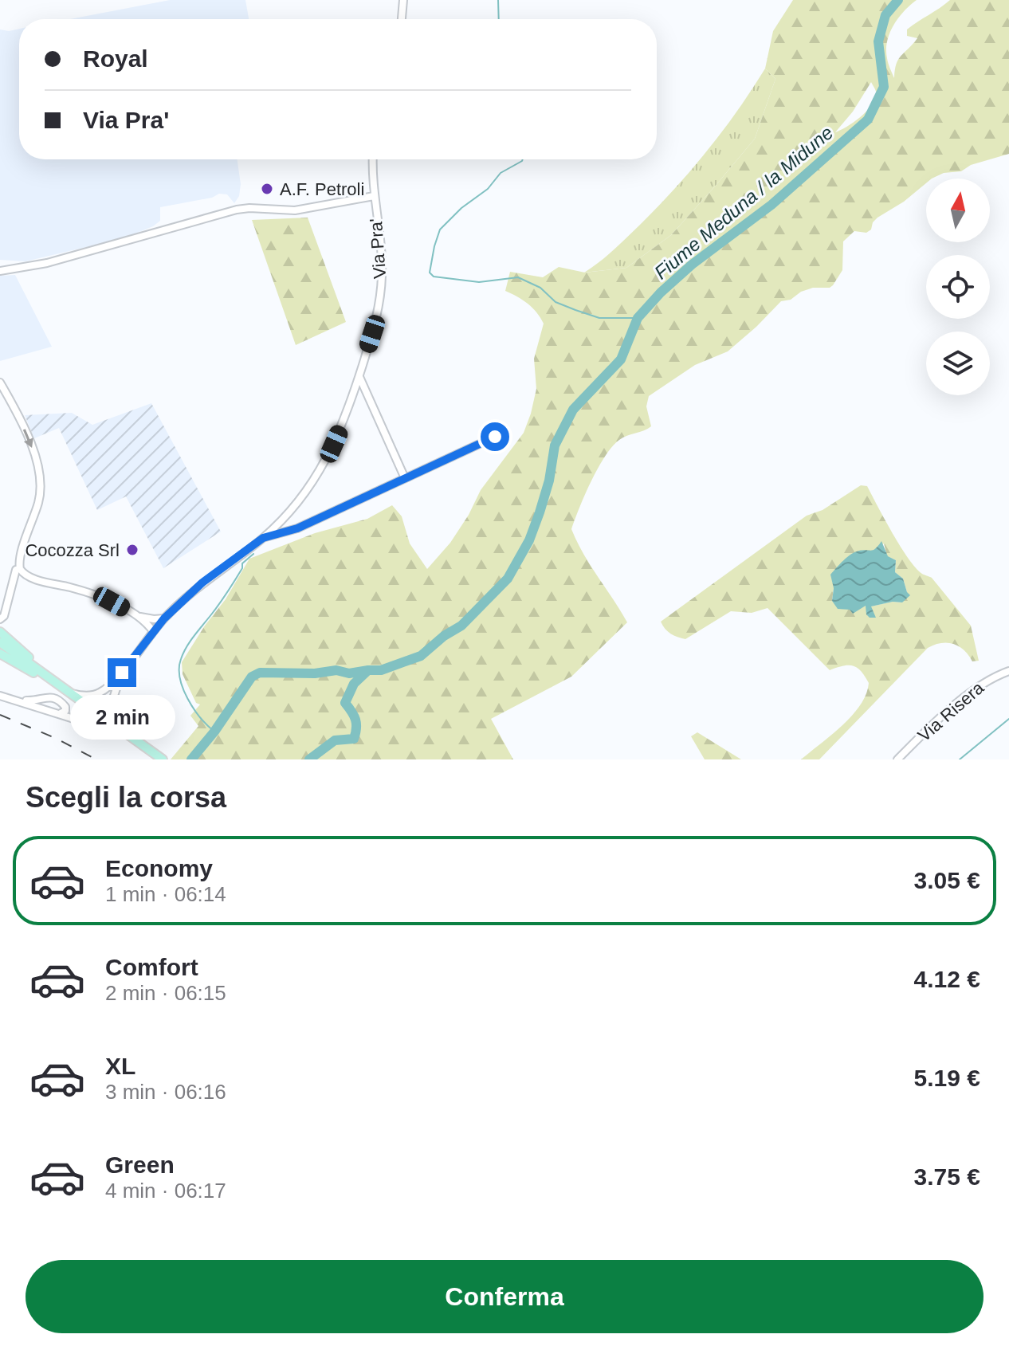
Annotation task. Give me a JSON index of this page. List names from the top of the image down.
{
  "streets": {
    "street": ["Via Pra'", "Via Risera"]
  },
  "water": ["Fiume Meduna / la Midune"],
  "places": ["A.F. Petroli", "Cocozza Srl"],
  "north": "top",
  "page": {
    "banner": ["Royal", "Via Pra'"],
    "bubble": "2 min",
    "heading": "Scegli la corsa",
    "list": [
      {
        "name": "Economy",
        "note": "1 min · 06:14",
        "value": "3.05 €"
      },
      {
        "name": "Comfort",
        "note": "2 min · 06:15",
        "value": "4.12 €"
      },
      {
        "name": "XL",
        "note": "3 min · 06:16",
        "value": "5.19 €"
      },
      {
        "name": "Green",
        "note": "4 min · 06:17",
        "value": "3.75 €"
      }
    ],
    "buttons": "Conferma"
  }
}
